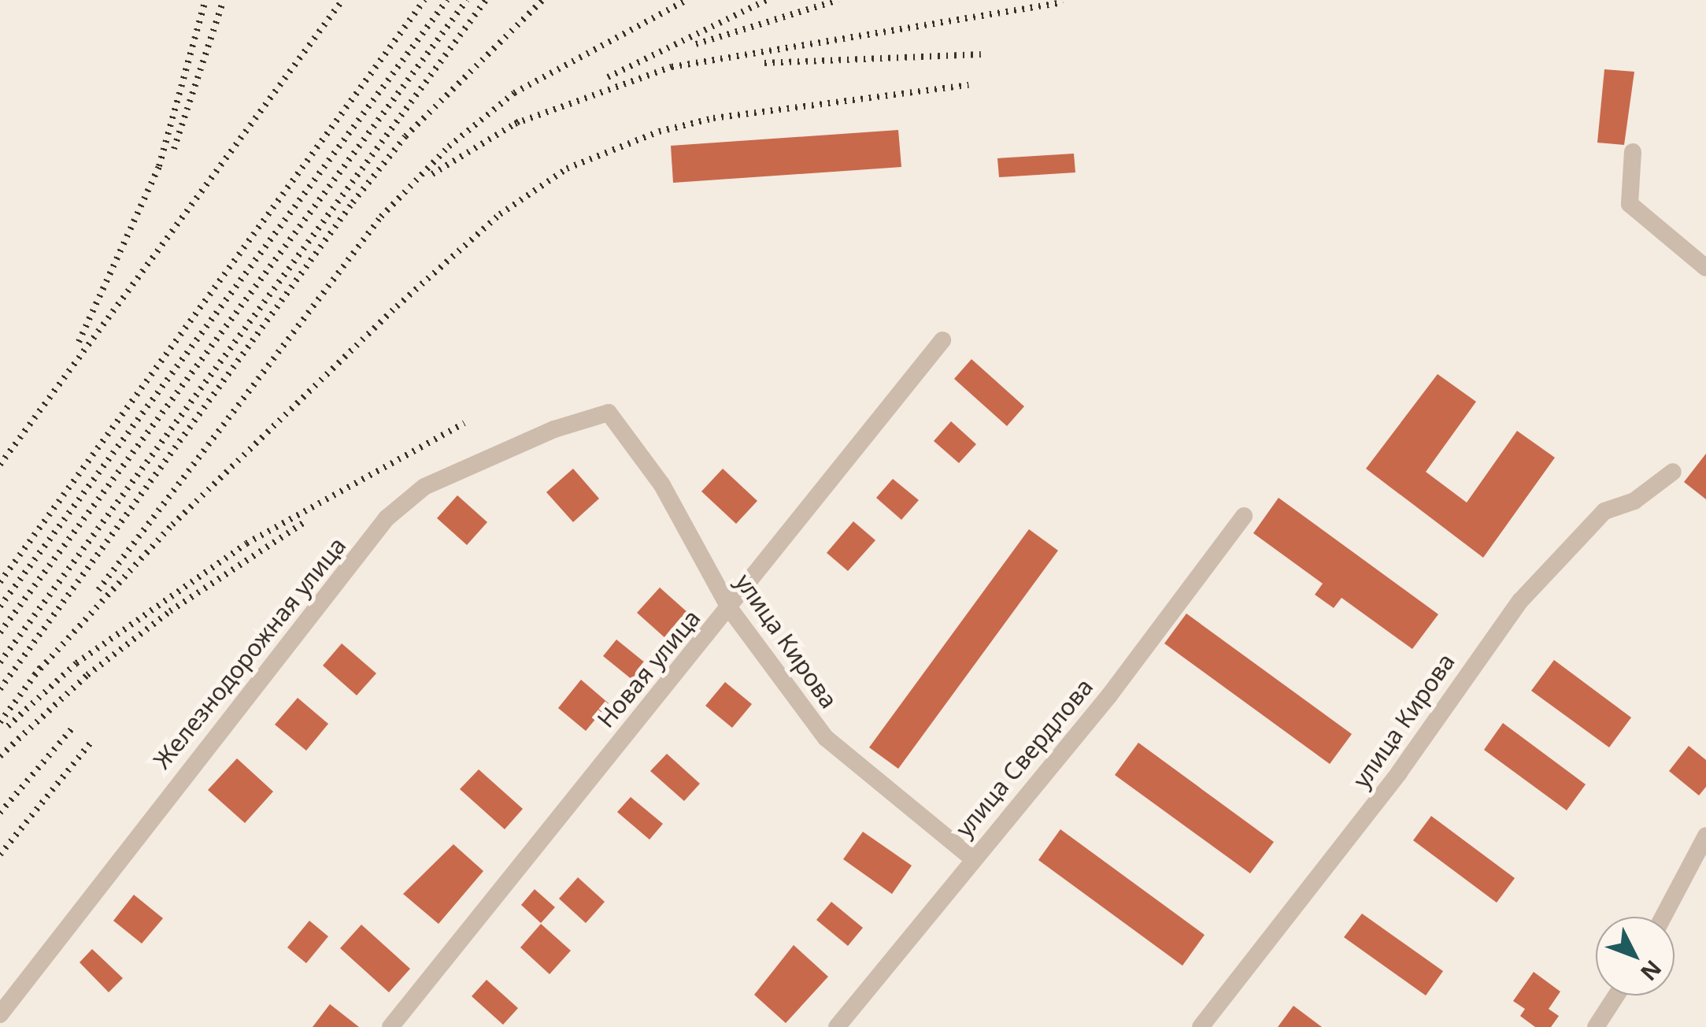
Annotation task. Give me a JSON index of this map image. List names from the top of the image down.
{
  "streets": {
    "street": [
      "улица Кирова",
      "Железнодорожная улица",
      "Новая улица",
      "улица Свердлова"
    ]
  },
  "crossings": [
    ["улица Кирова", "Железнодорожная улица"],
    ["улица Кирова", "Новая улица"],
    ["улица Кирова", "улица Свердлова"]
  ],
  "north": "bottom right"
}
